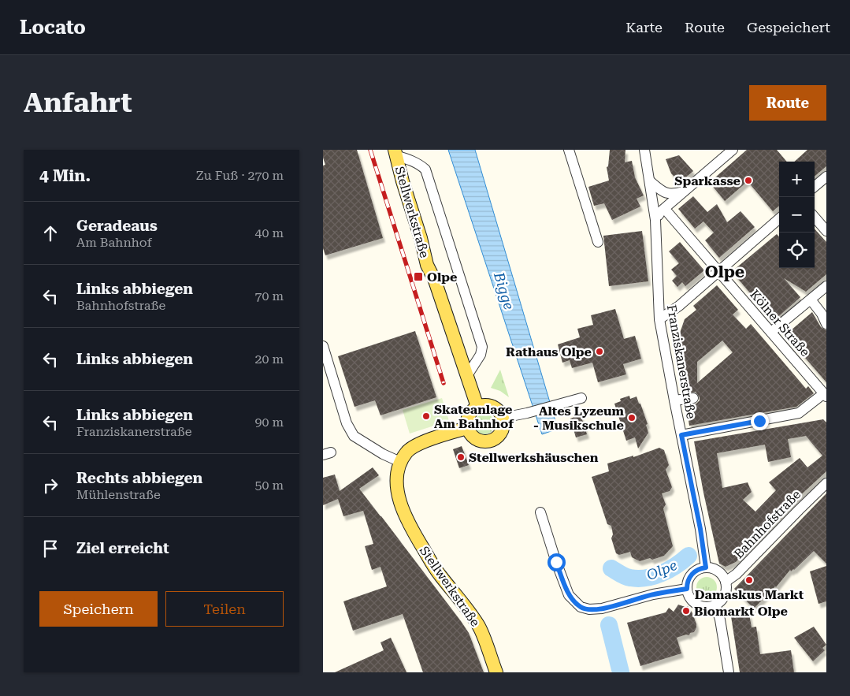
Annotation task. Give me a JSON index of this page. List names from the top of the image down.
{
  "streets": {
    "main road": ["Stellwerkstraße"],
    "street": ["Kölner Straße", "Franziskanerstraße", "Bahnhofstraße"]
  },
  "crossings": [
    ["Franziskanerstraße", "Bahnhofstraße"]
  ],
  "districts": ["Olpe"],
  "water": ["Bigge", "Olpe"],
  "places": {
    "other": [
      "Sparkasse",
      "Rathaus Olpe",
      "Skateanlage Am Bahnhof",
      "Altes Lyzeum - Musikschule",
      "Stellwerkshäuschen",
      "Damaskus Markt",
      "Biomarkt Olpe"
    ],
    "transit": ["Olpe"]
  },
  "page": {
    "header": "Locato",
    "nav": ["Karte", "Route", "Gespeichert"],
    "buttons": [
      "Route",
      ["Speichern", "Teilen"]
    ],
    "title": "Anfahrt",
    "heading": ["4 Min.", "Zu Fuß · 270 m"],
    "map_buttons": ["+", "−"],
    "list": [
      ["Geradeaus", "Am Bahnhof", "40 m"],
      ["Links abbiegen", "Bahnhofstraße", "70 m"],
      ["Links abbiegen", "20 m"],
      ["Links abbiegen", "Franziskanerstraße", "90 m"],
      ["Rechts abbiegen", "Mühlenstraße", "50 m"],
      "Ziel erreicht"
    ]
  }
}
